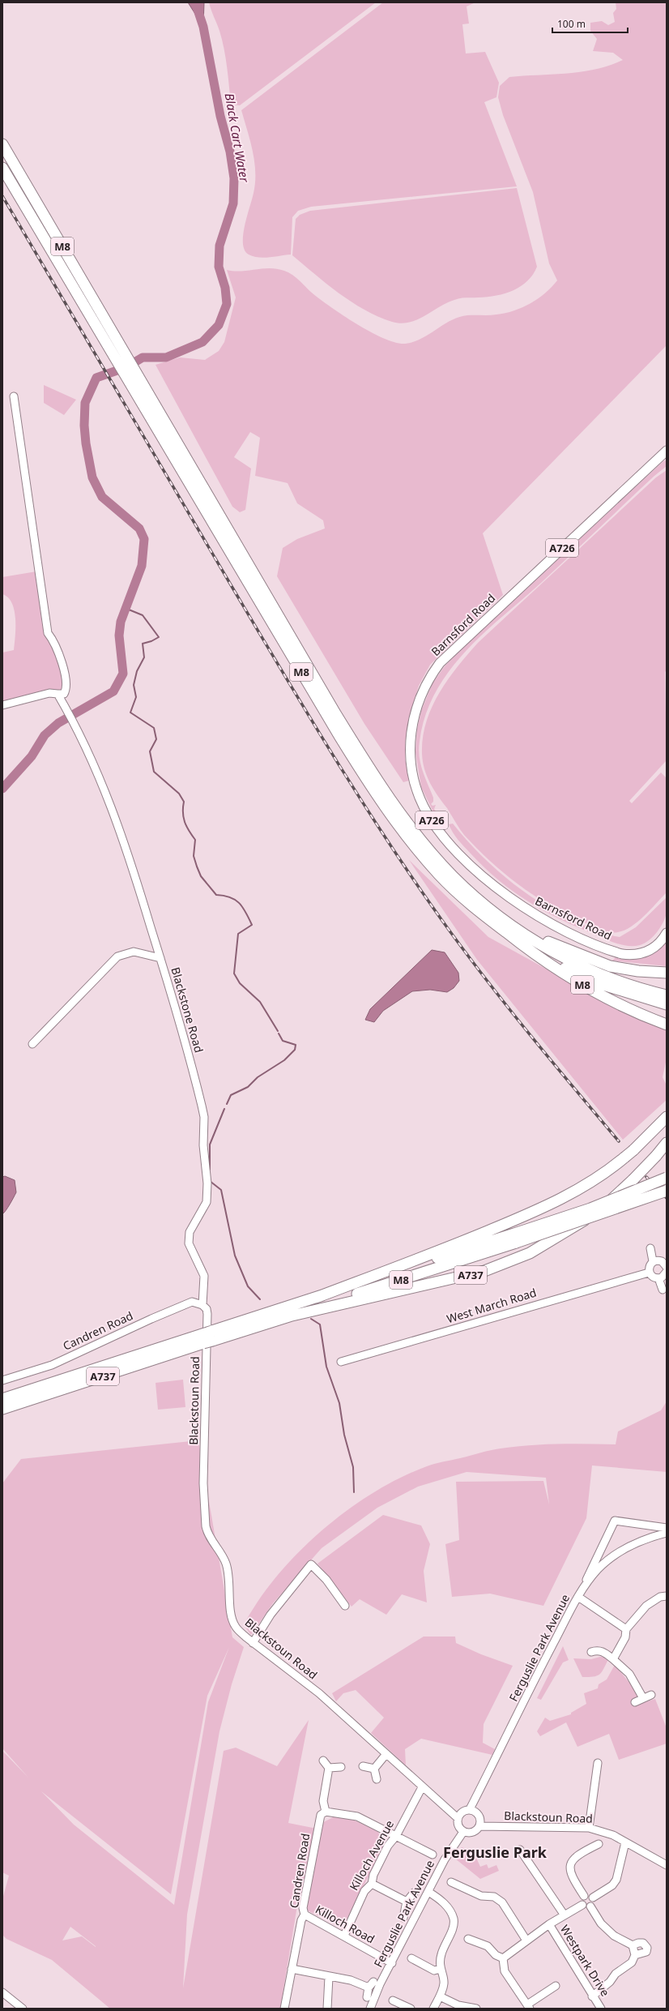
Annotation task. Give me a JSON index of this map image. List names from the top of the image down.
{
  "streets": {
    "highway": ["M8", "A737"],
    "main road": ["A726", "Barnsford Road"],
    "street": [
      "Blackstone Road",
      "West March Road",
      "Candren Road",
      "Blackstoun Road",
      "Ferguslie Park Avenue",
      "Killoch Avenue",
      "Killoch Road",
      "Westpark Drive"
    ]
  },
  "crossings": [
    ["M8", "A737"],
    ["Blackstone Road", "Candren Road"],
    ["Blackstone Road", "Blackstoun Road"],
    ["Candren Road", "Blackstoun Road"],
    ["Candren Road", "Killoch Road"],
    ["Blackstoun Road", "Ferguslie Park Avenue"],
    ["Blackstoun Road", "Killoch Avenue"],
    ["Ferguslie Park Avenue", "Killoch Road"],
    ["Killoch Avenue", "Killoch Road"]
  ],
  "districts": ["Ferguslie Park"],
  "water": ["Black Cart Water"],
  "scale_bar": "100 m"
}
